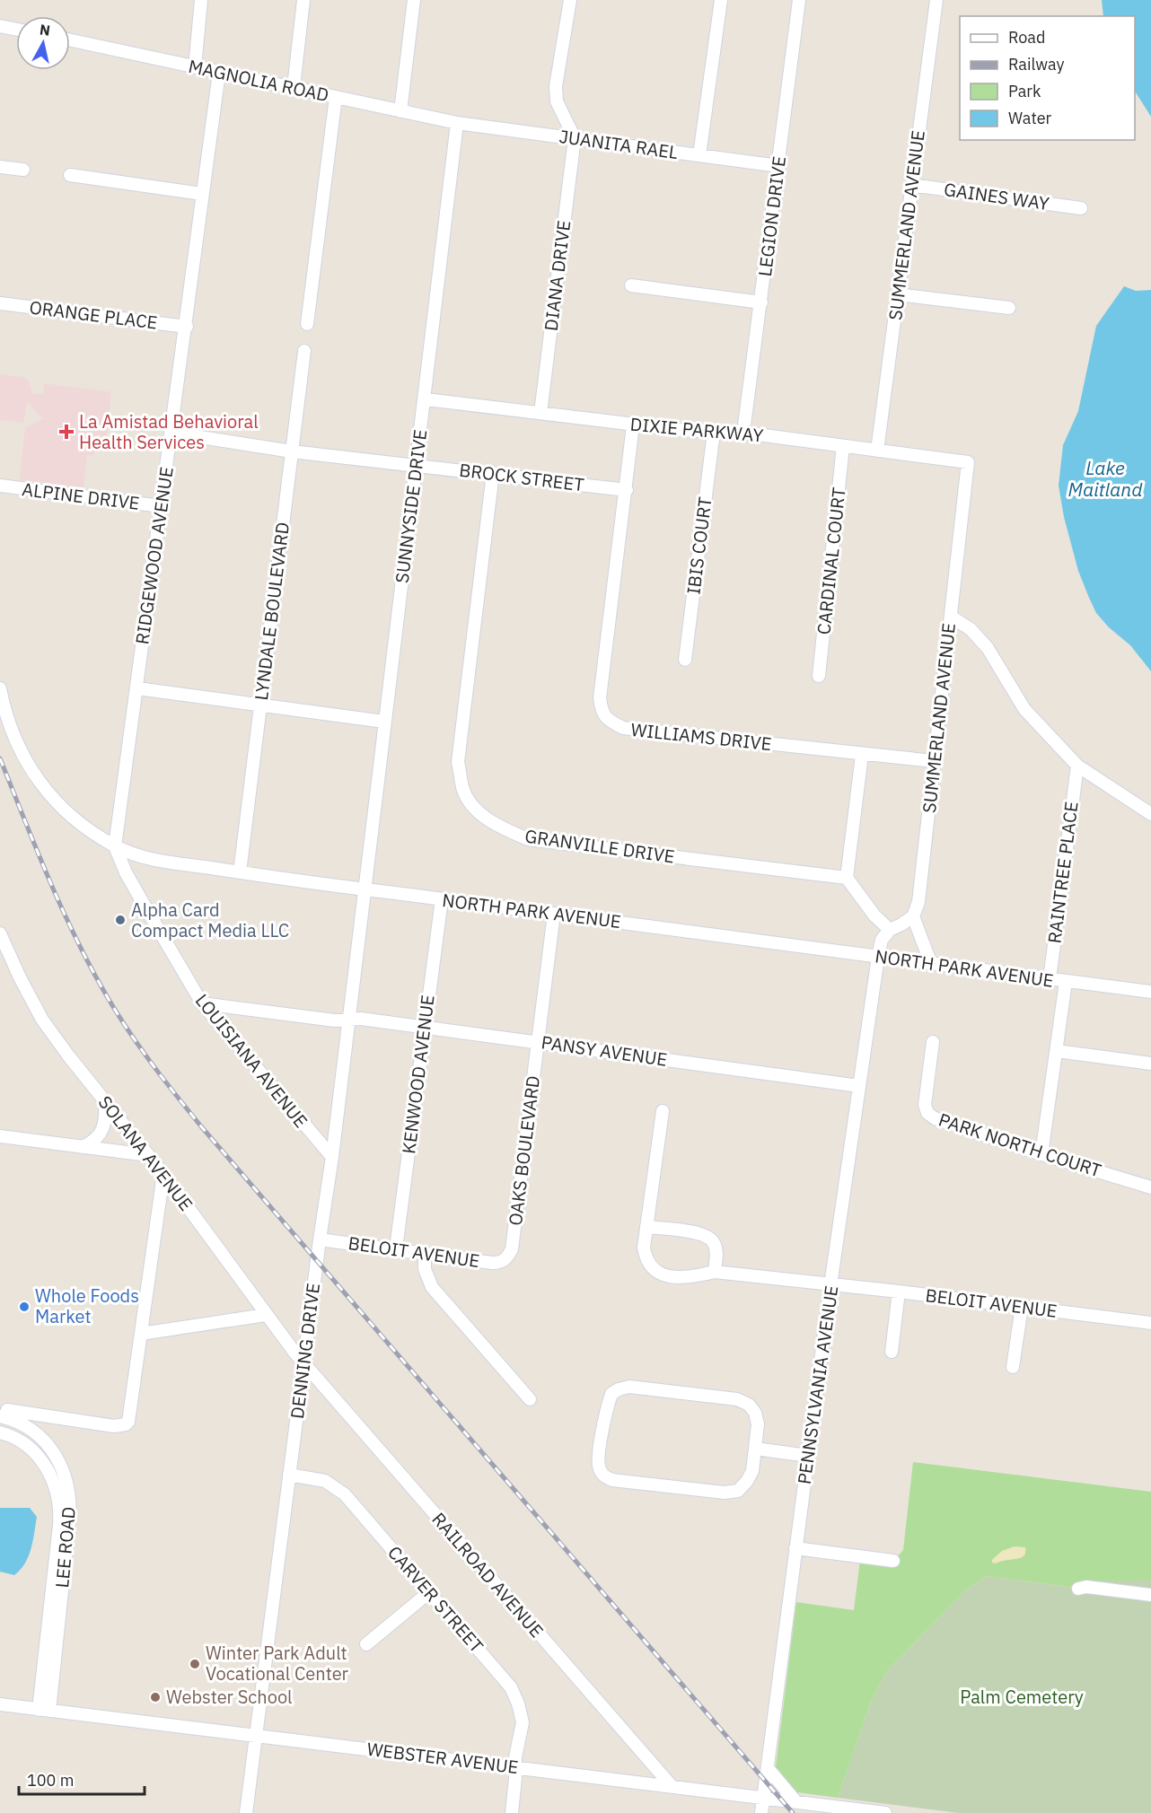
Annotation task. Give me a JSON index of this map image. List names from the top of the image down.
{
  "streets": {
    "street": [
      "MAGNOLIA ROAD",
      "JUANITA RAEL",
      "GAINES WAY",
      "LEGION DRIVE",
      "SUMMERLAND AVENUE",
      "DIANA DRIVE",
      "ORANGE PLACE",
      "DIXIE PARKWAY",
      "BROCK STREET",
      "ALPINE DRIVE",
      "SUNNYSIDE DRIVE",
      "IBIS COURT",
      "RIDGEWOOD AVENUE",
      "CARDINAL COURT",
      "LYNDALE BOULEVARD",
      "WILLIAMS DRIVE",
      "GRANVILLE DRIVE",
      "RAINTREE PLACE",
      "NORTH PARK AVENUE",
      "PANSY AVENUE",
      "LOUISIANA AVENUE",
      "KENWOOD AVENUE",
      "PARK NORTH COURT",
      "OAKS BOULEVARD",
      "SOLANA AVENUE",
      "BELOIT AVENUE",
      "DENNING DRIVE",
      "PENNSYLVANIA AVENUE",
      "LEE ROAD",
      "RAILROAD AVENUE",
      "CARVER STREET",
      "WEBSTER AVENUE"
    ]
  },
  "crossings": [
    ["MAGNOLIA ROAD", "JUANITA RAEL"],
    ["MAGNOLIA ROAD", "SUNNYSIDE DRIVE"],
    ["MAGNOLIA ROAD", "RIDGEWOOD AVENUE"],
    ["JUANITA RAEL", "LEGION DRIVE"],
    ["JUANITA RAEL", "DIANA DRIVE"],
    ["JUANITA RAEL", "SUNNYSIDE DRIVE"],
    ["GAINES WAY", "SUMMERLAND AVENUE"],
    ["LEGION DRIVE", "DIXIE PARKWAY"],
    ["SUMMERLAND AVENUE", "DIXIE PARKWAY"],
    ["SUMMERLAND AVENUE", "WILLIAMS DRIVE"],
    ["DIANA DRIVE", "DIXIE PARKWAY"],
    ["ORANGE PLACE", "RIDGEWOOD AVENUE"],
    ["DIXIE PARKWAY", "SUNNYSIDE DRIVE"],
    ["DIXIE PARKWAY", "IBIS COURT"],
    ["DIXIE PARKWAY", "CARDINAL COURT"],
    ["DIXIE PARKWAY", "WILLIAMS DRIVE"],
    ["BROCK STREET", "SUNNYSIDE DRIVE"],
    ["BROCK STREET", "WILLIAMS DRIVE"],
    ["BROCK STREET", "GRANVILLE DRIVE"],
    ["ALPINE DRIVE", "RIDGEWOOD AVENUE"],
    ["SUNNYSIDE DRIVE", "NORTH PARK AVENUE"],
    ["SUNNYSIDE DRIVE", "DENNING DRIVE"],
    ["RIDGEWOOD AVENUE", "NORTH PARK AVENUE"],
    ["RIDGEWOOD AVENUE", "LOUISIANA AVENUE"],
    ["LYNDALE BOULEVARD", "NORTH PARK AVENUE"],
    ["RAINTREE PLACE", "NORTH PARK AVENUE"],
    ["NORTH PARK AVENUE", "LOUISIANA AVENUE"],
    ["NORTH PARK AVENUE", "KENWOOD AVENUE"],
    ["NORTH PARK AVENUE", "OAKS BOULEVARD"],
    ["NORTH PARK AVENUE", "DENNING DRIVE"],
    ["NORTH PARK AVENUE", "PENNSYLVANIA AVENUE"],
    ["PANSY AVENUE", "LOUISIANA AVENUE"],
    ["PANSY AVENUE", "KENWOOD AVENUE"],
    ["PANSY AVENUE", "OAKS BOULEVARD"],
    ["PANSY AVENUE", "DENNING DRIVE"],
    ["PANSY AVENUE", "PENNSYLVANIA AVENUE"],
    ["LOUISIANA AVENUE", "DENNING DRIVE"],
    ["KENWOOD AVENUE", "BELOIT AVENUE"],
    ["OAKS BOULEVARD", "BELOIT AVENUE"],
    ["SOLANA AVENUE", "DENNING DRIVE"],
    ["SOLANA AVENUE", "RAILROAD AVENUE"],
    ["BELOIT AVENUE", "DENNING DRIVE"],
    ["BELOIT AVENUE", "PENNSYLVANIA AVENUE"],
    ["DENNING DRIVE", "RAILROAD AVENUE"],
    ["DENNING DRIVE", "CARVER STREET"],
    ["DENNING DRIVE", "WEBSTER AVENUE"],
    ["PENNSYLVANIA AVENUE", "WEBSTER AVENUE"],
    ["LEE ROAD", "WEBSTER AVENUE"],
    ["RAILROAD AVENUE", "WEBSTER AVENUE"],
    ["CARVER STREET", "WEBSTER AVENUE"]
  ],
  "water": ["Lake Maitland"],
  "parks": ["Palm Cemetery"],
  "places": {
    "health": ["La Amistad Behavioral Health Services"],
    "other": [
      "Alpha Card Compact Media LLC",
      "Whole Foods Market",
      "Winter Park Adult Vocational Center",
      "Webster School"
    ]
  },
  "legend": [
    "Road",
    "Railway",
    "Park",
    "Water"
  ],
  "scale_bar": "100 m",
  "north": "top"
}
